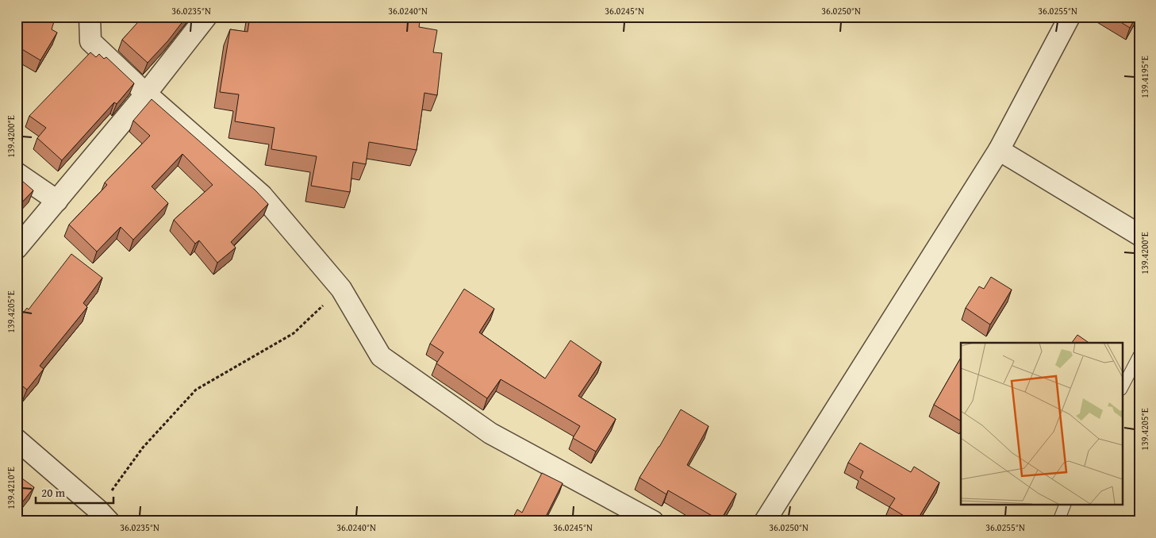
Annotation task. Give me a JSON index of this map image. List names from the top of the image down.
{
  "scale_bar": "20 m",
  "coordinates": [
    "36.0235°N",
    "36.0240°N",
    "36.0245°N",
    "36.0250°N",
    "36.0255°N",
    "139.4195°E",
    "139.4200°E",
    "139.4205°E",
    "139.4210°E"
  ]
}
